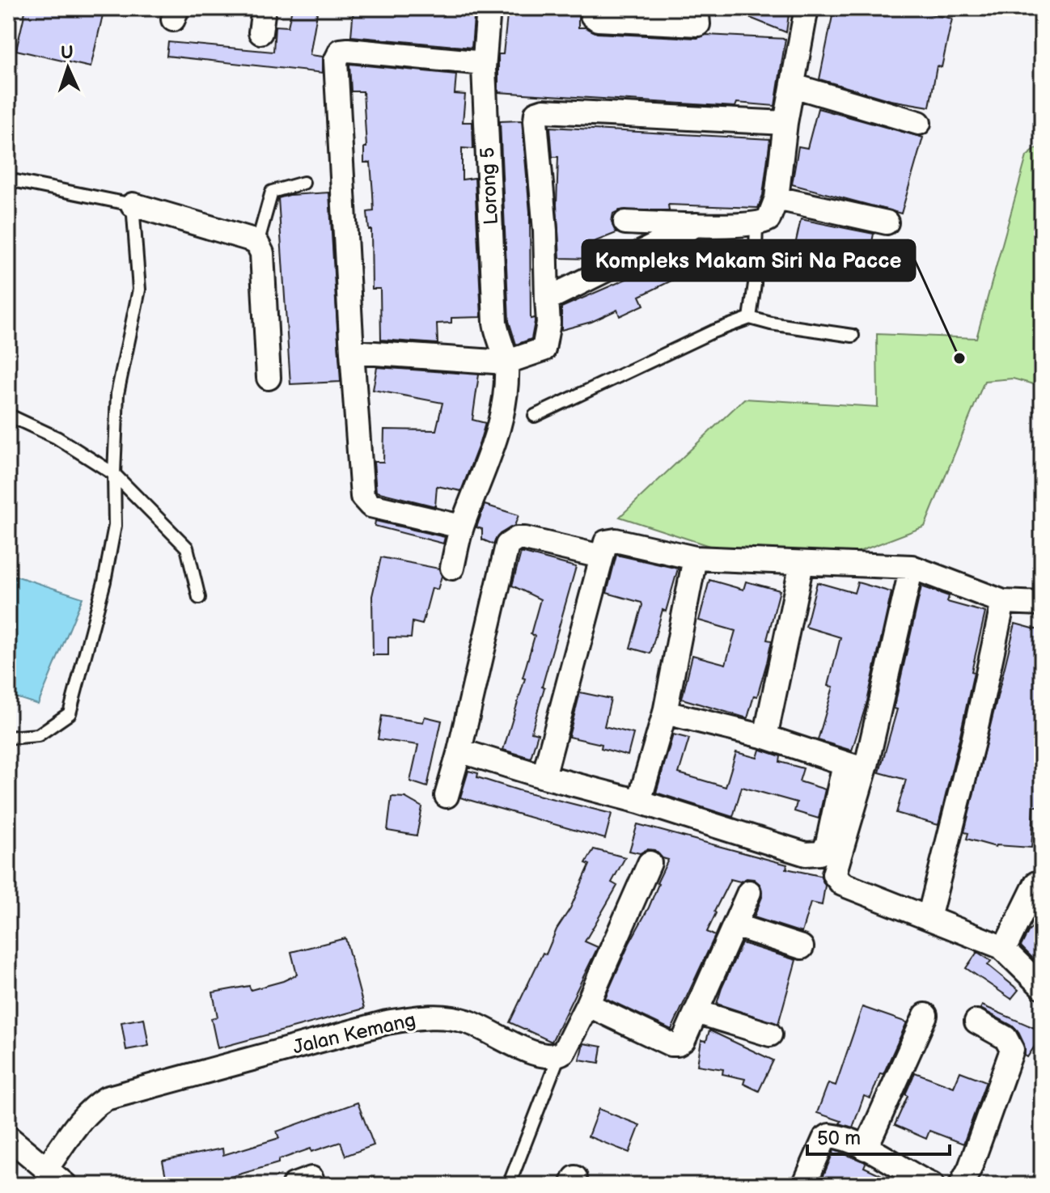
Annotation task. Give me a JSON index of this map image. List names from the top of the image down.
{
  "streets": {
    "street": ["Lorong 5", "Jalan Kemang"]
  },
  "places": ["Kompleks Makam Siri Na Pacce"],
  "scale_bar": "50 m",
  "north": "top"
}
